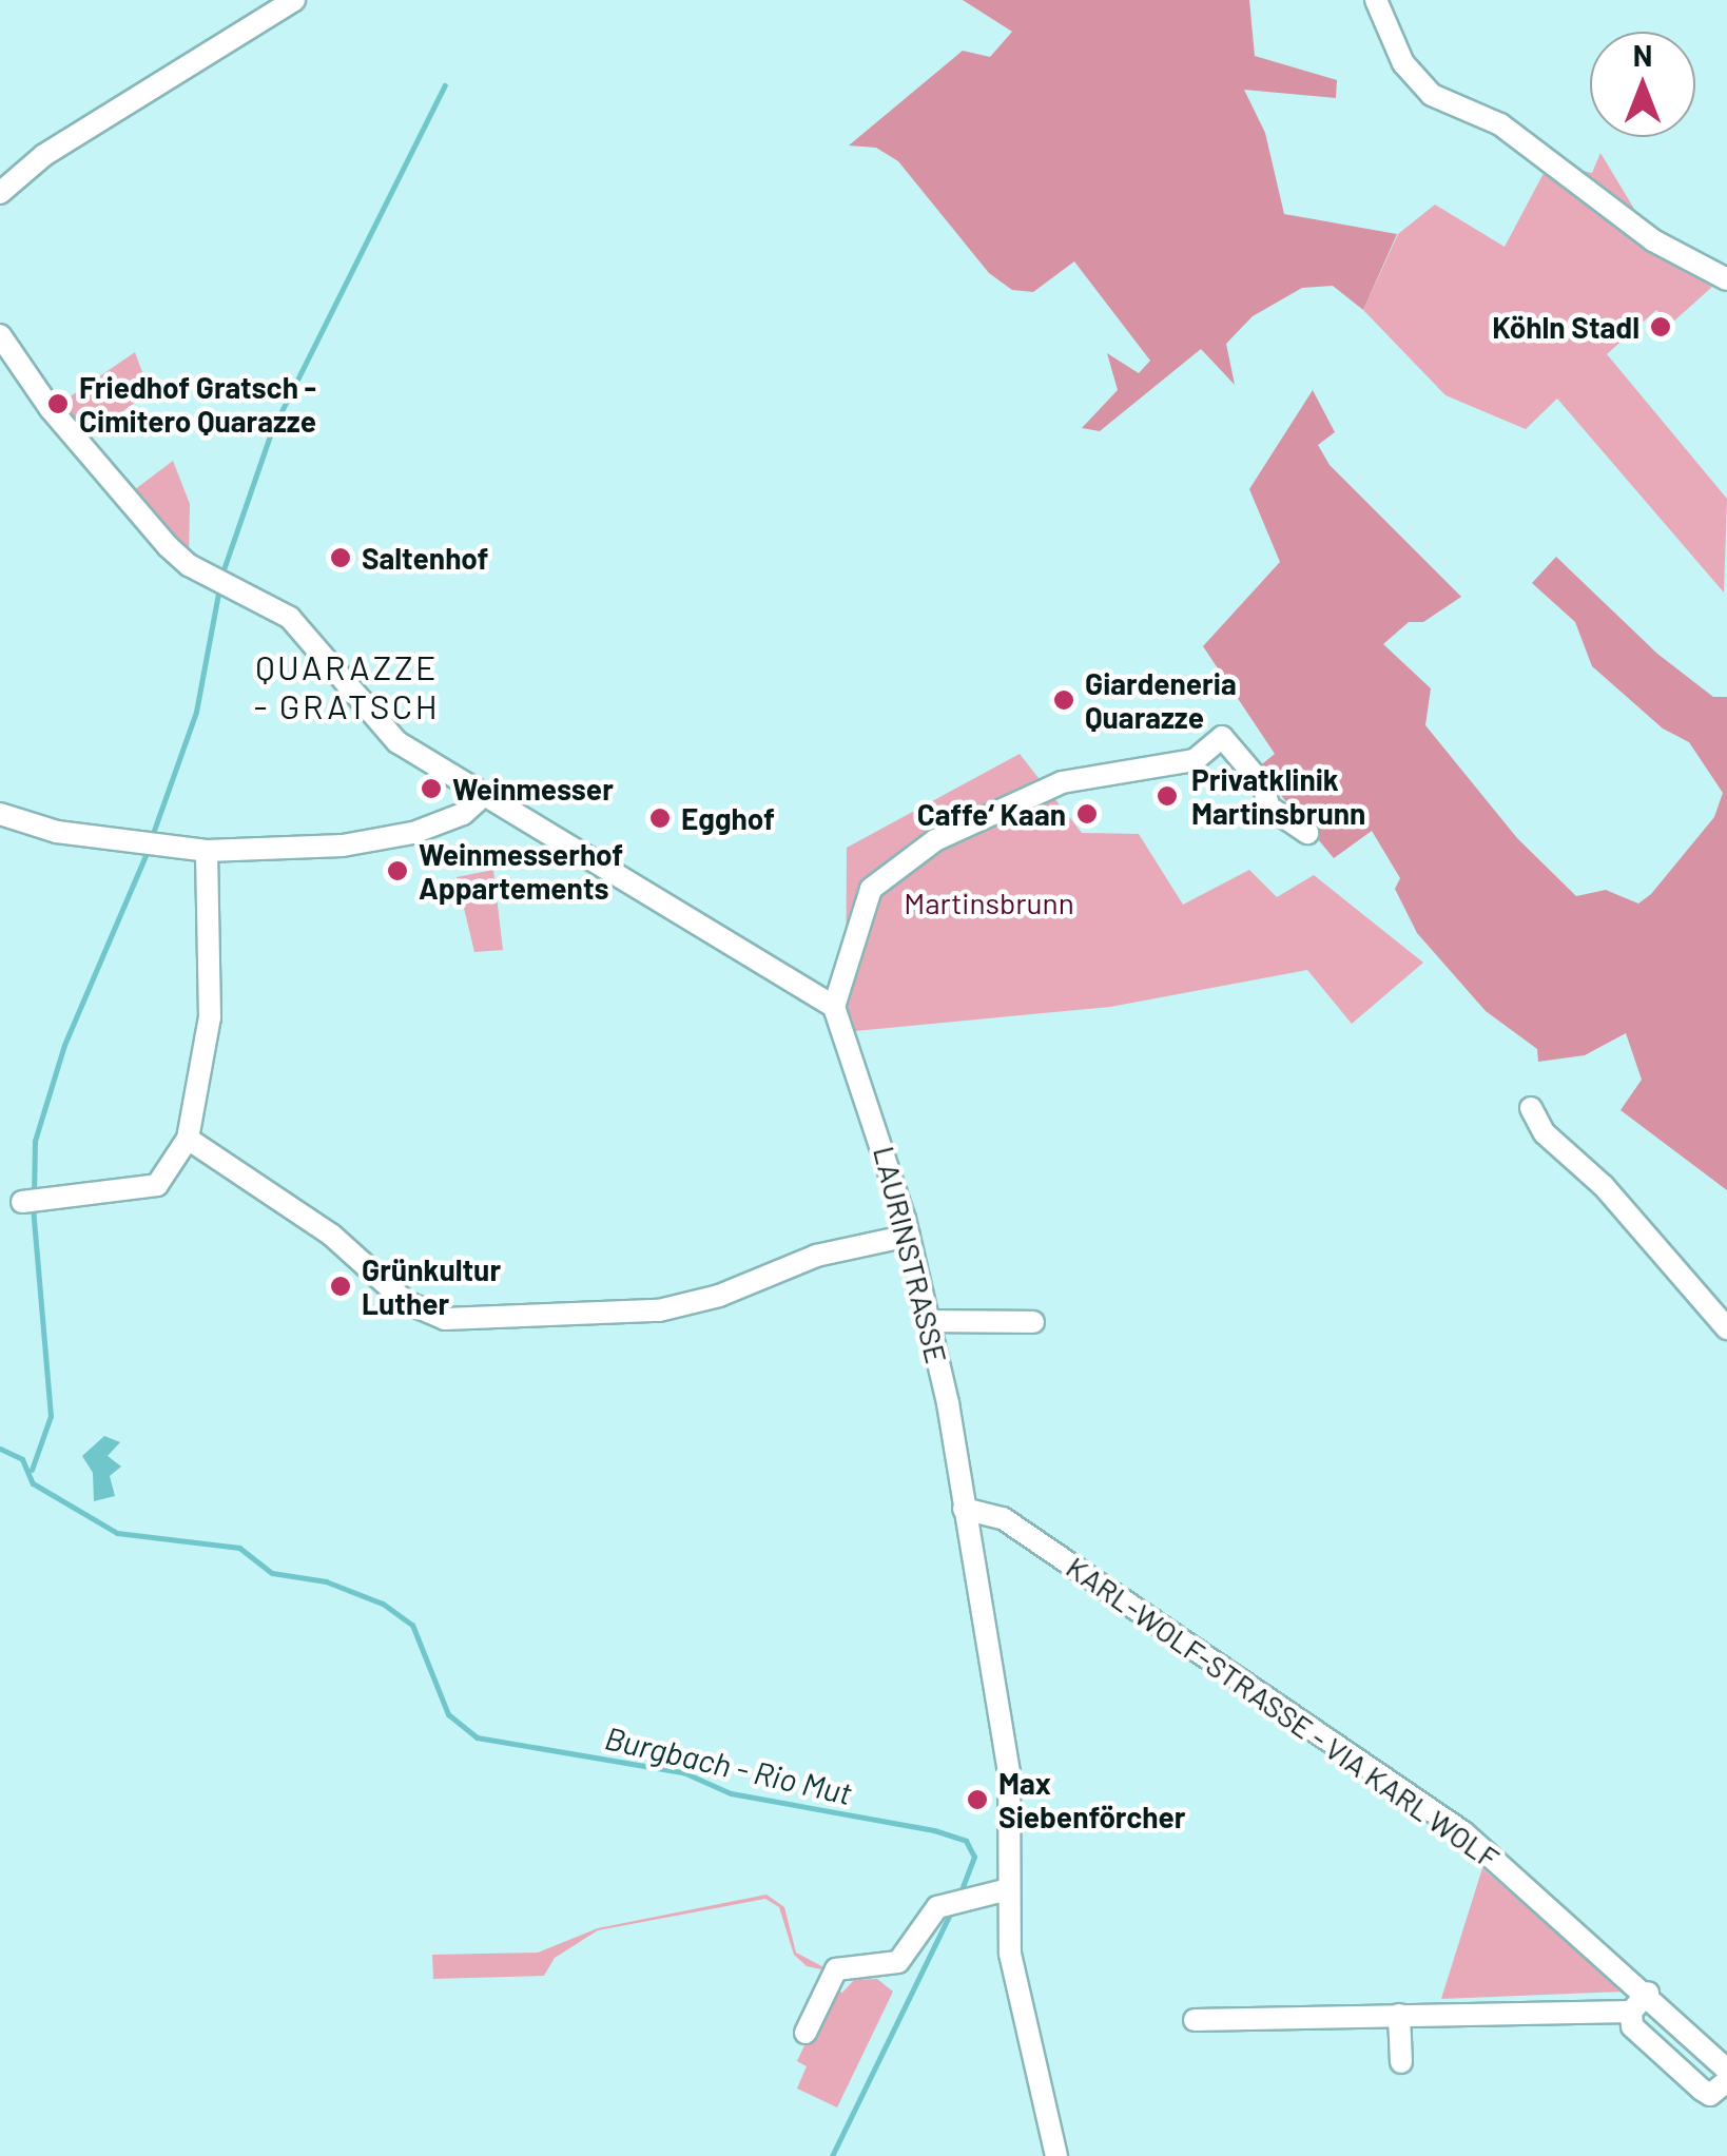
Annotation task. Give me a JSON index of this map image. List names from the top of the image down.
{
  "streets": {
    "street": ["LAURINSTRASSE", "KARL-WOLF-STRASSE - VIA KARL WOLF"]
  },
  "crossings": [
    ["LAURINSTRASSE", "KARL-WOLF-STRASSE - VIA KARL WOLF"]
  ],
  "districts": ["QUARAZZE - GRATSCH"],
  "water": ["Burgbach - Rio Mut"],
  "parks": ["Martinsbrunn"],
  "places": [
    "Köhln Stadl",
    "Friedhof Gratsch - Cimitero Quarazze",
    "Saltenhof",
    "Giardeneria Quarazze",
    "Weinmesser",
    "Privatklinik Martinsbrunn",
    "Caffe‘ Kaan",
    "Egghof",
    "Weinmesserhof Appartements",
    "Grünkultur Luther",
    "Max Siebenförcher"
  ],
  "north": "top"
}
